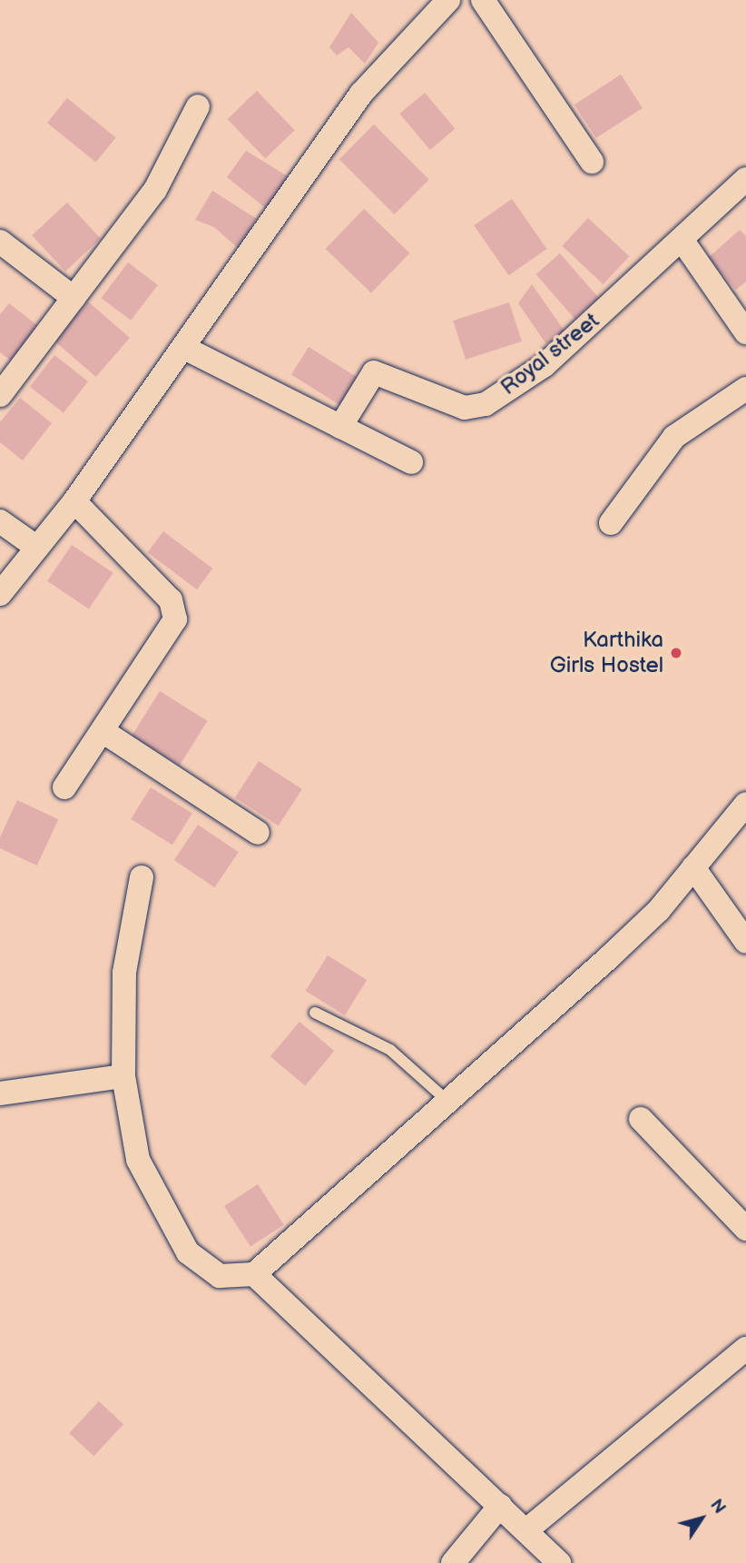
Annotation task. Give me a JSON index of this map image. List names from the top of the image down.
{
  "streets": {
    "street": ["Royal street"]
  },
  "places": ["Karthika Girls Hostel"],
  "north": "top right"
}
